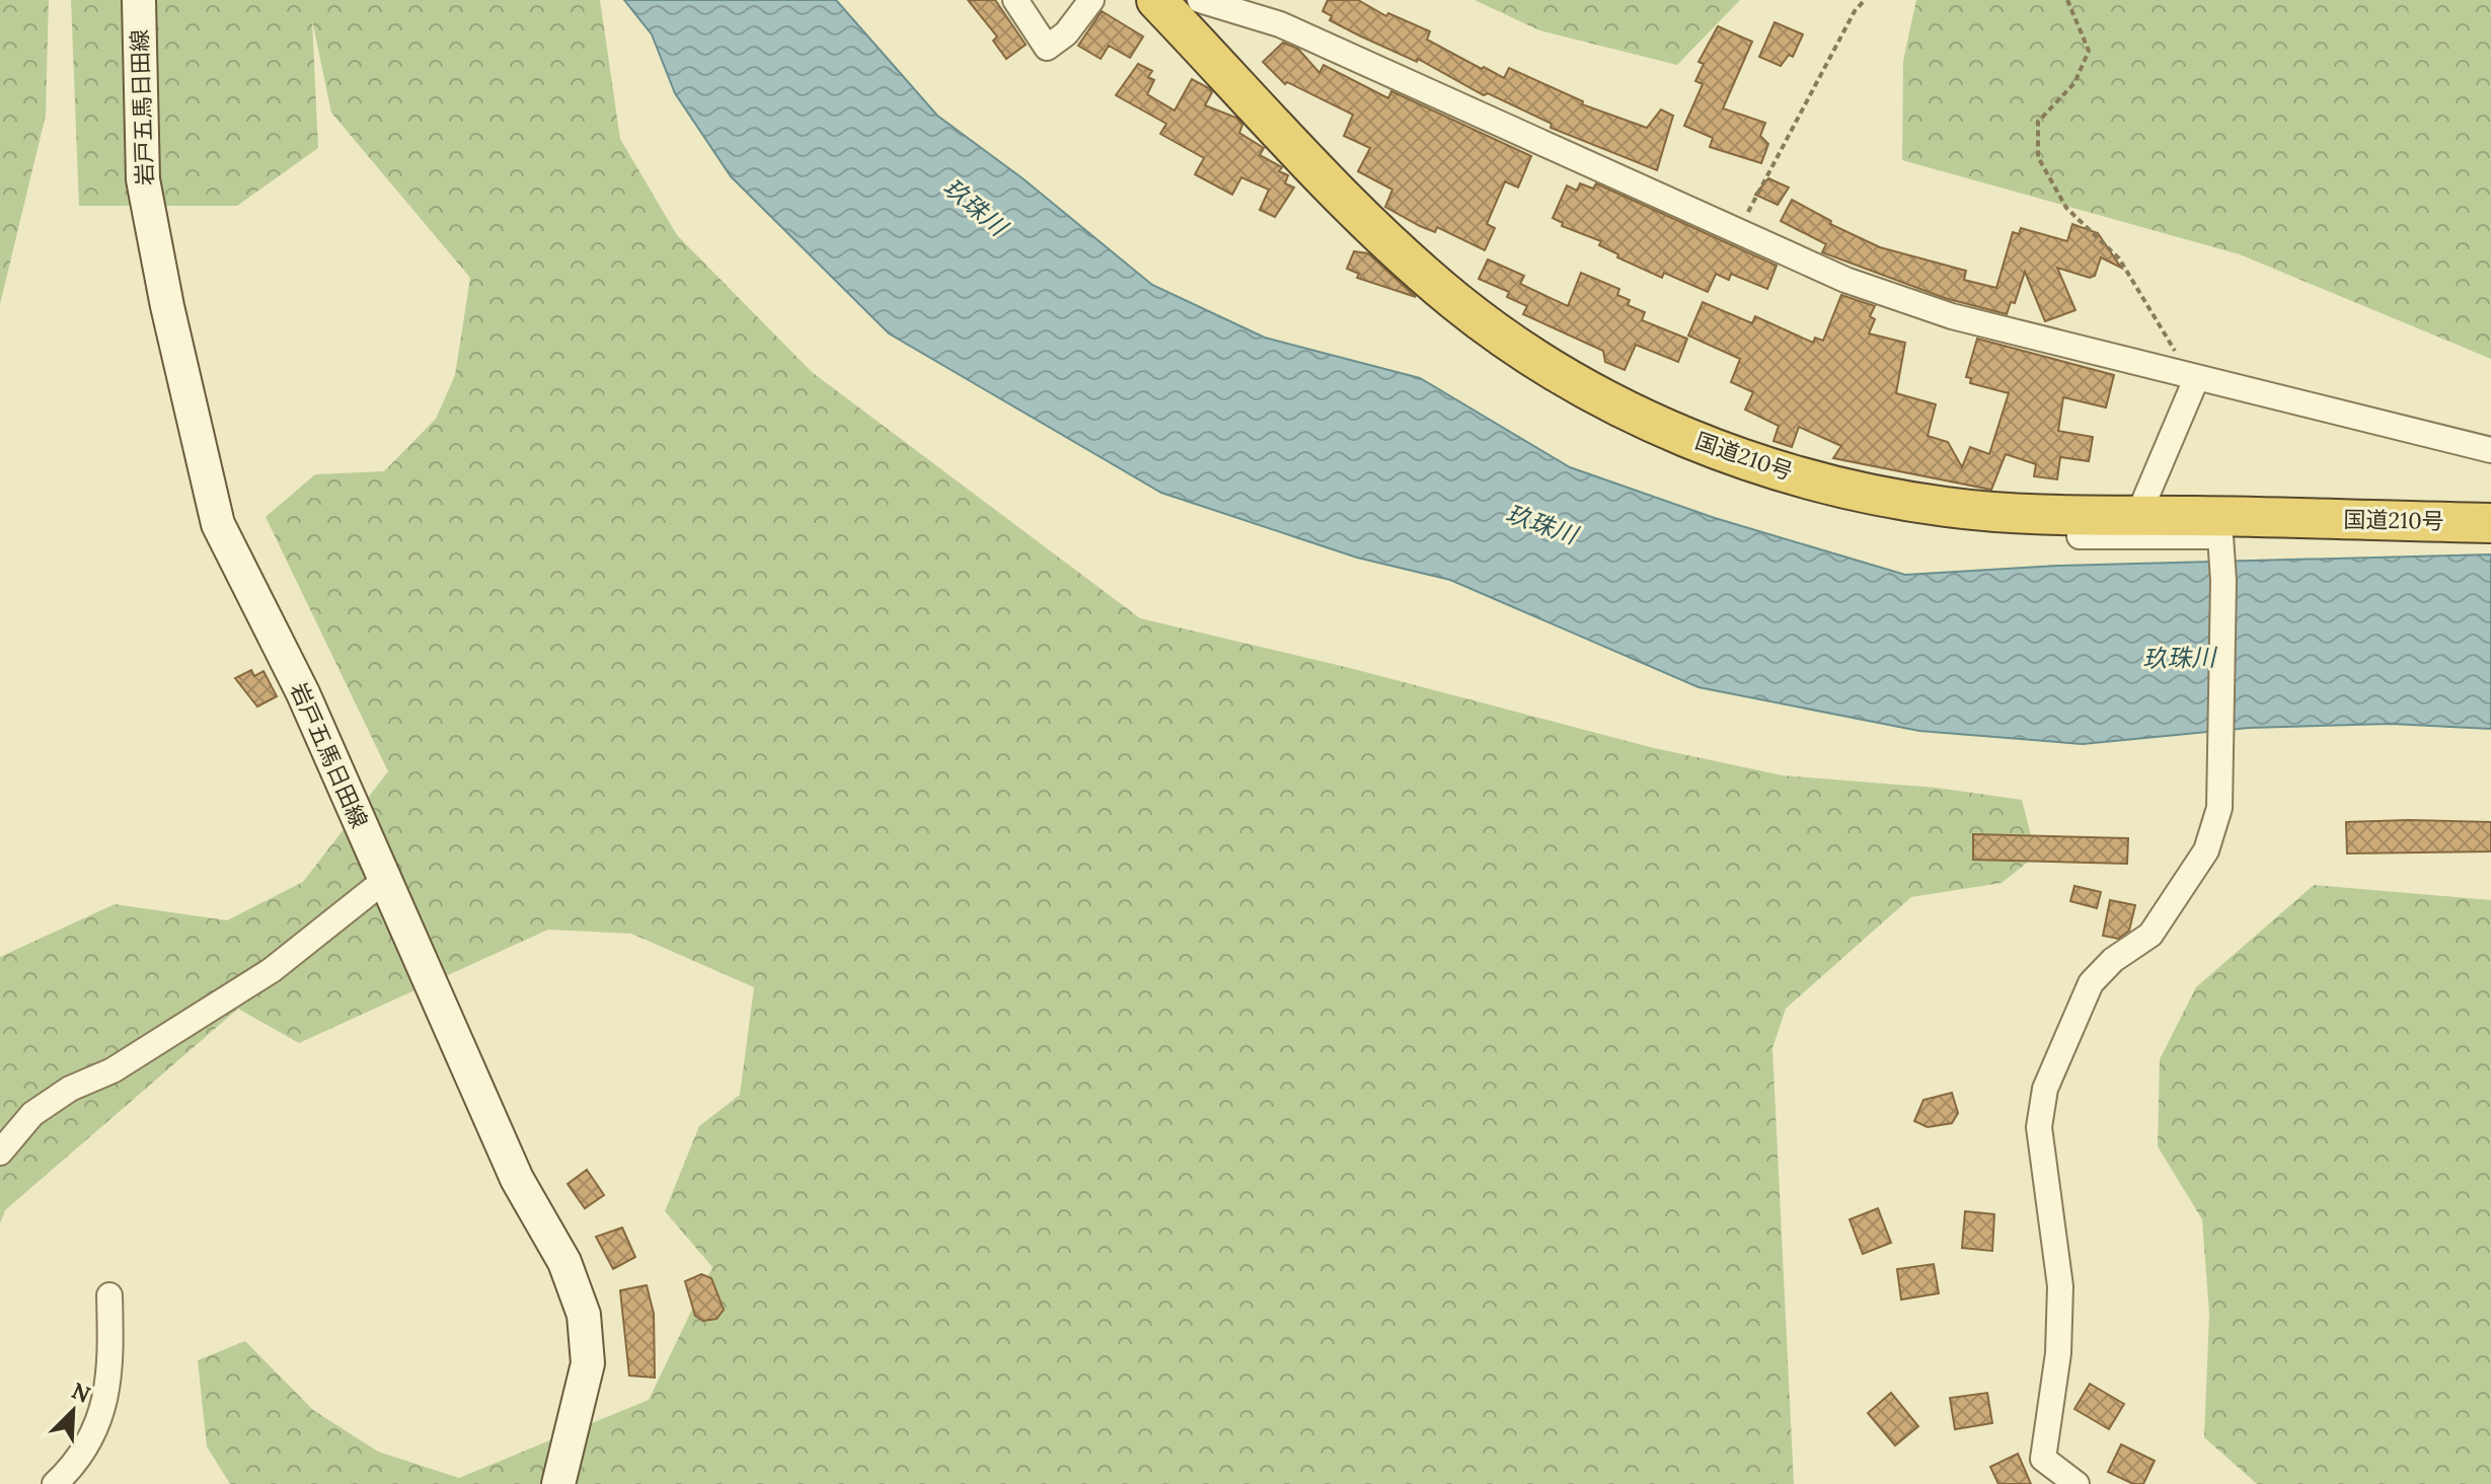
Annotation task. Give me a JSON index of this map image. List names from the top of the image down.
{
  "streets": {
    "highway": ["国道210号"],
    "main road": ["岩戸五馬日田線"]
  },
  "water": ["玖珠川"],
  "north": "top right"
}
